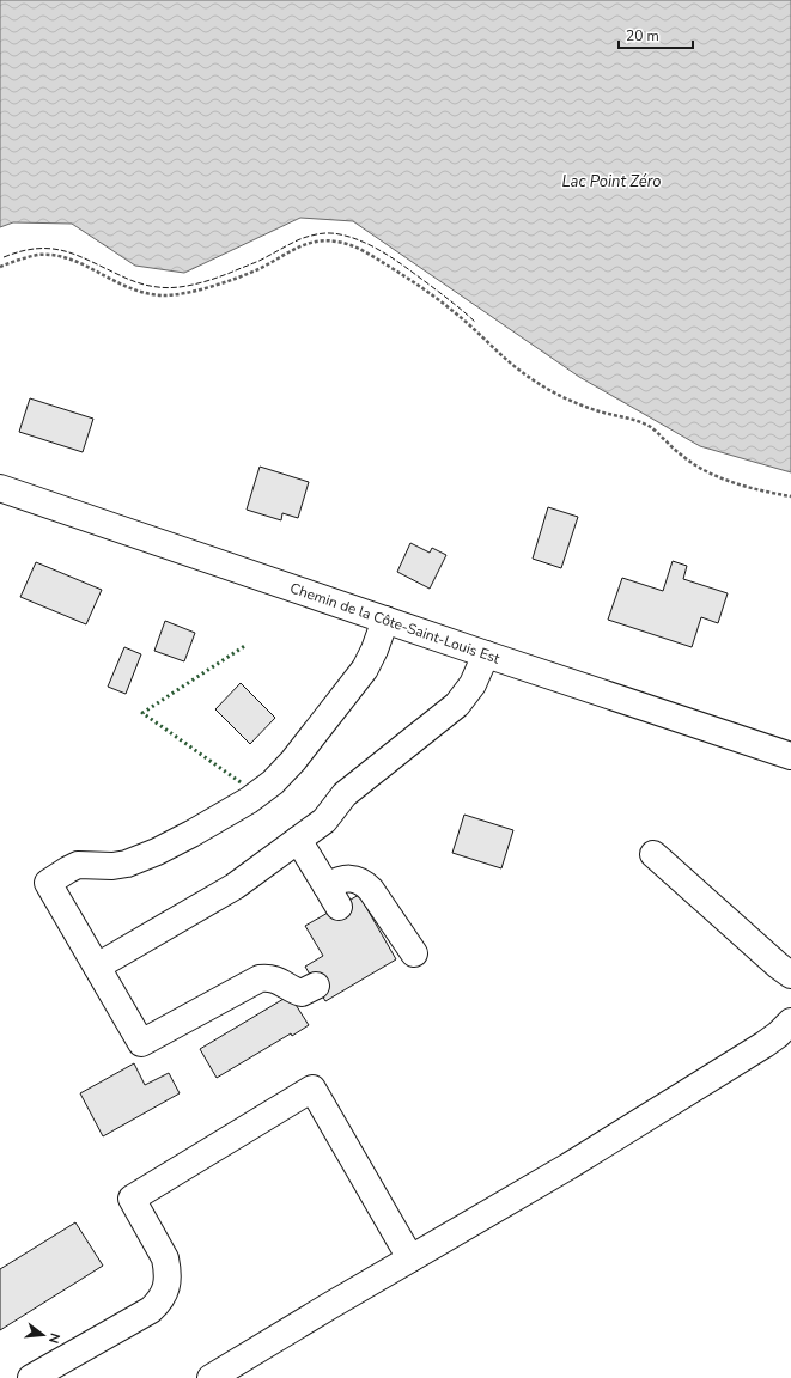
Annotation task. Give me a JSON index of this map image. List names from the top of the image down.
{
  "streets": {
    "street": ["Chemin de la Côte-Saint-Louis Est"]
  },
  "water": ["Lac Point Zéro"],
  "scale_bar": "20 m",
  "north": "right"
}
